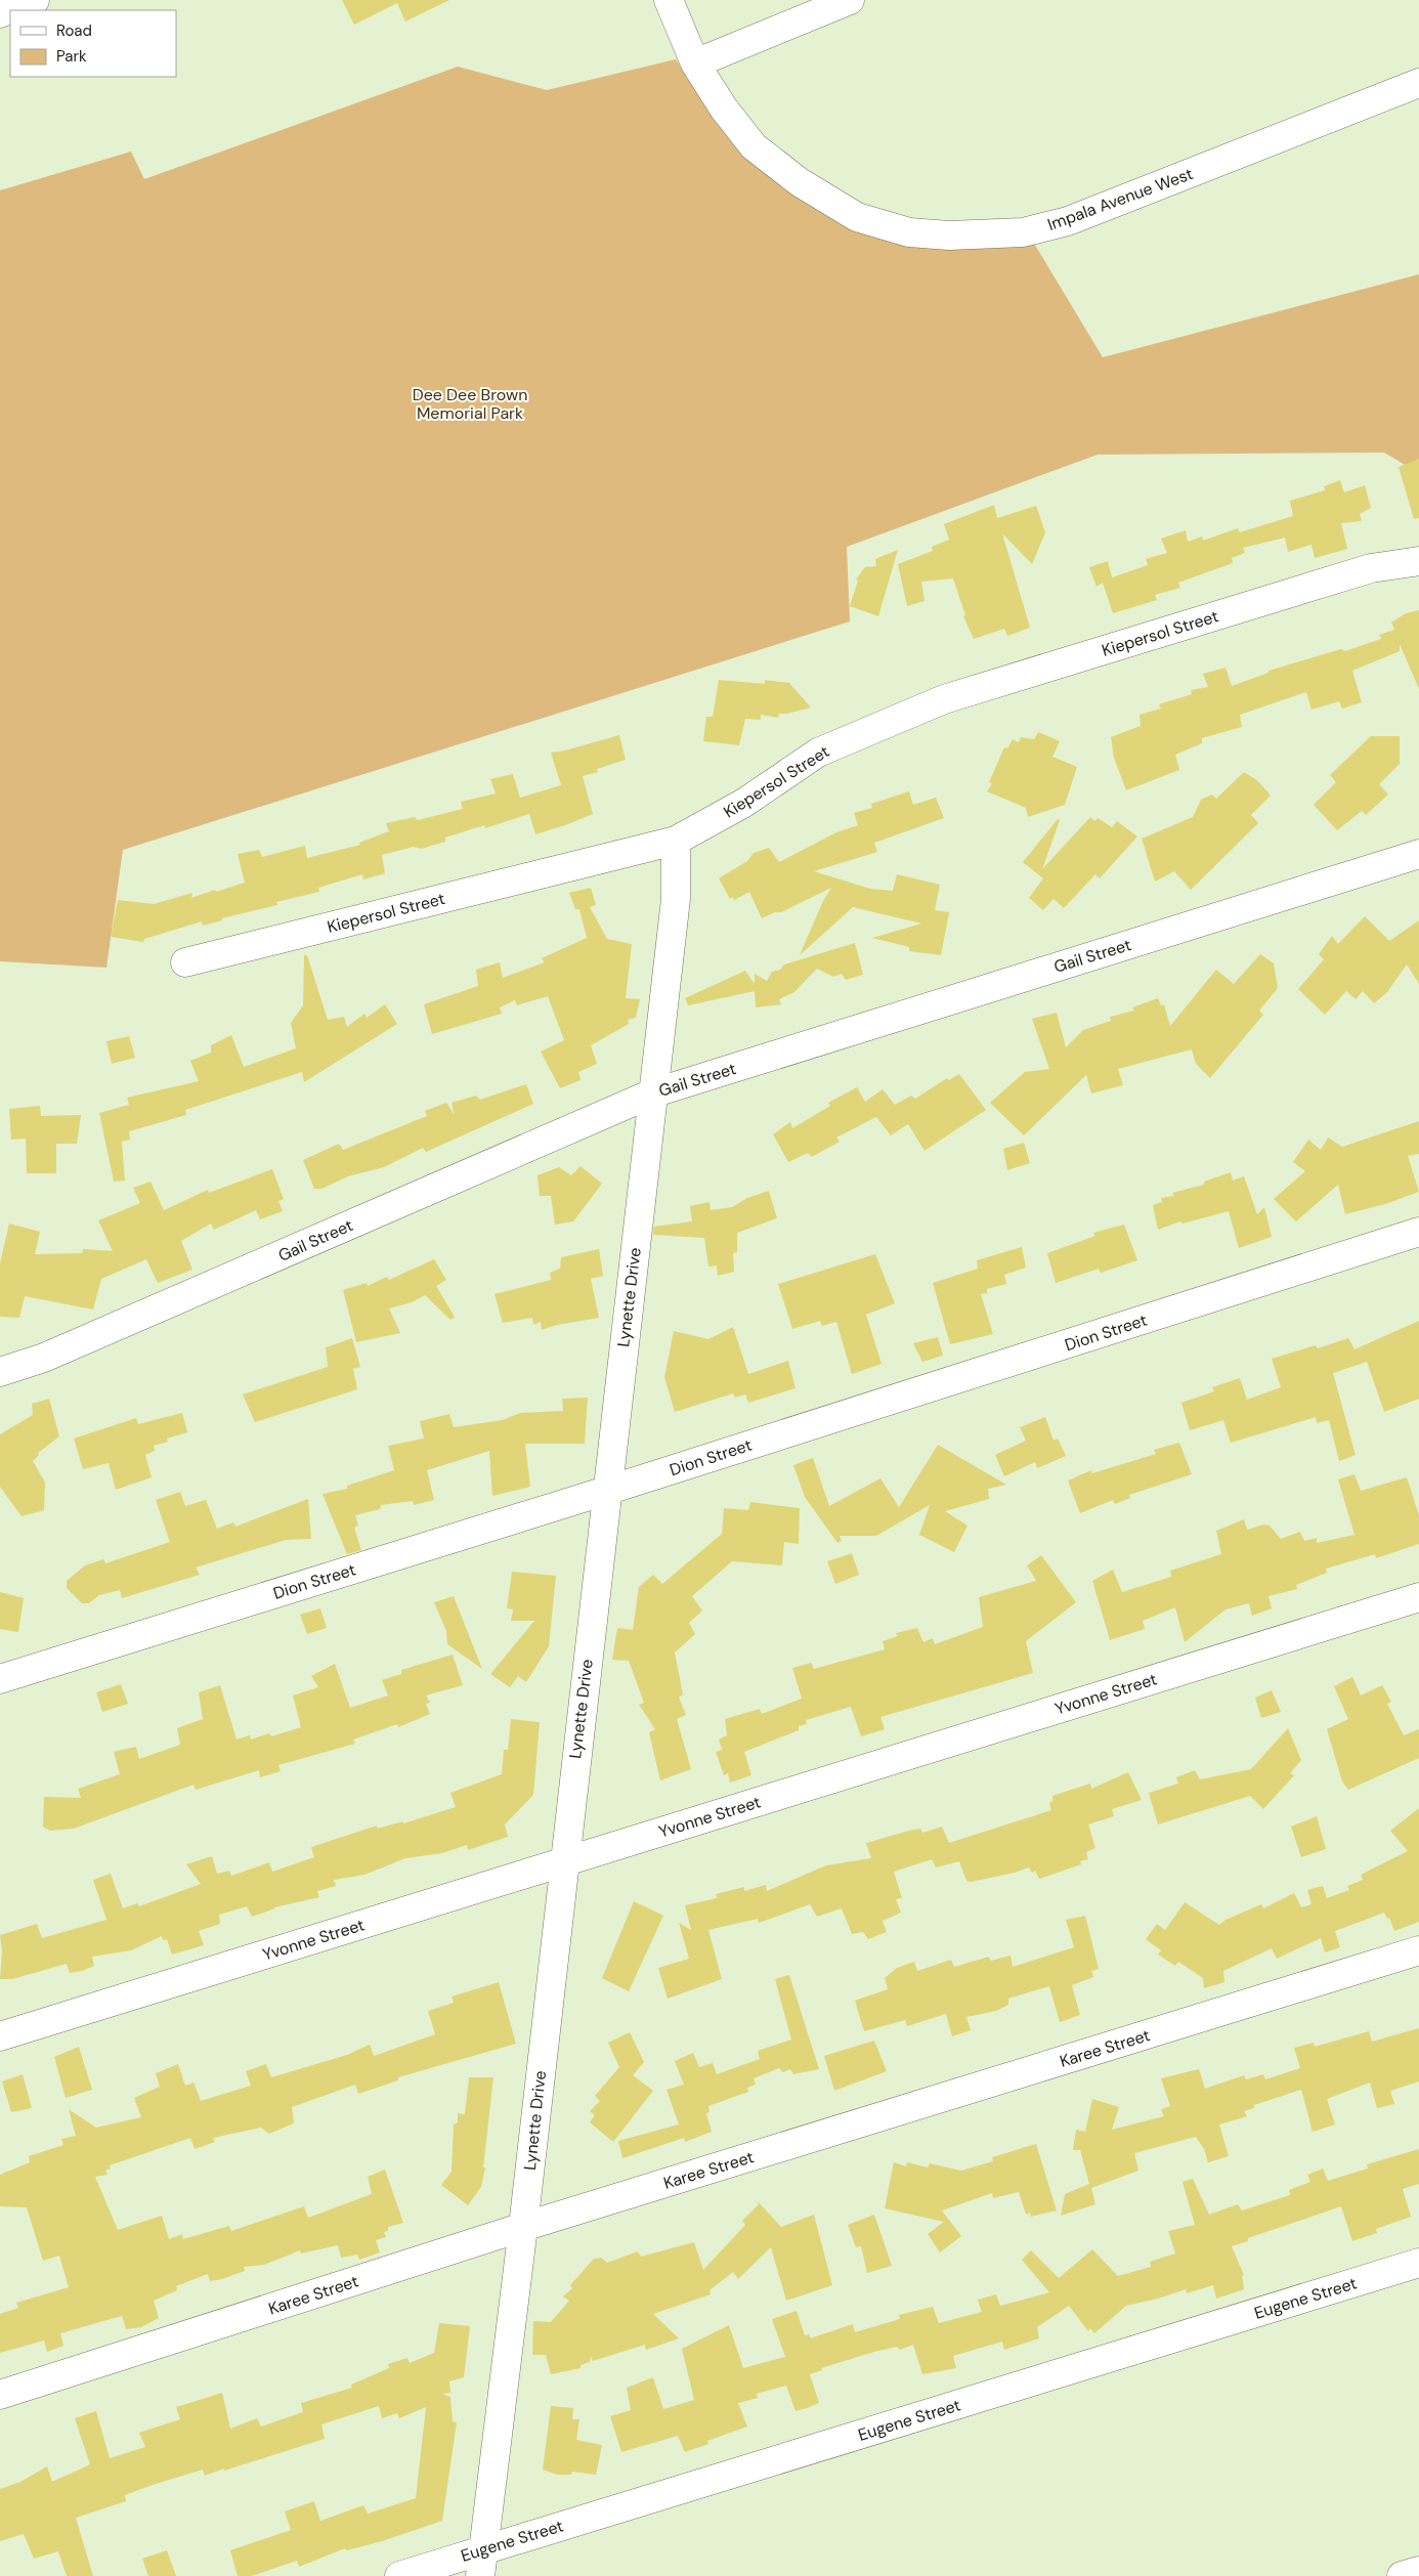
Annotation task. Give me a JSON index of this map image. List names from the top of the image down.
{
  "streets": {
    "street": [
      "Impala Avenue West",
      "Kiepersol Street",
      "Gail Street",
      "Lynette Drive",
      "Dion Street",
      "Yvonne Street",
      "Karee Street",
      "Eugene Street"
    ]
  },
  "crossings": [
    ["Kiepersol Street", "Lynette Drive"],
    ["Gail Street", "Lynette Drive"],
    ["Lynette Drive", "Dion Street"],
    ["Lynette Drive", "Yvonne Street"],
    ["Lynette Drive", "Karee Street"],
    ["Lynette Drive", "Eugene Street"]
  ],
  "parks": ["Dee Dee Brown Memorial Park"],
  "legend": ["Road", "Park"]
}
